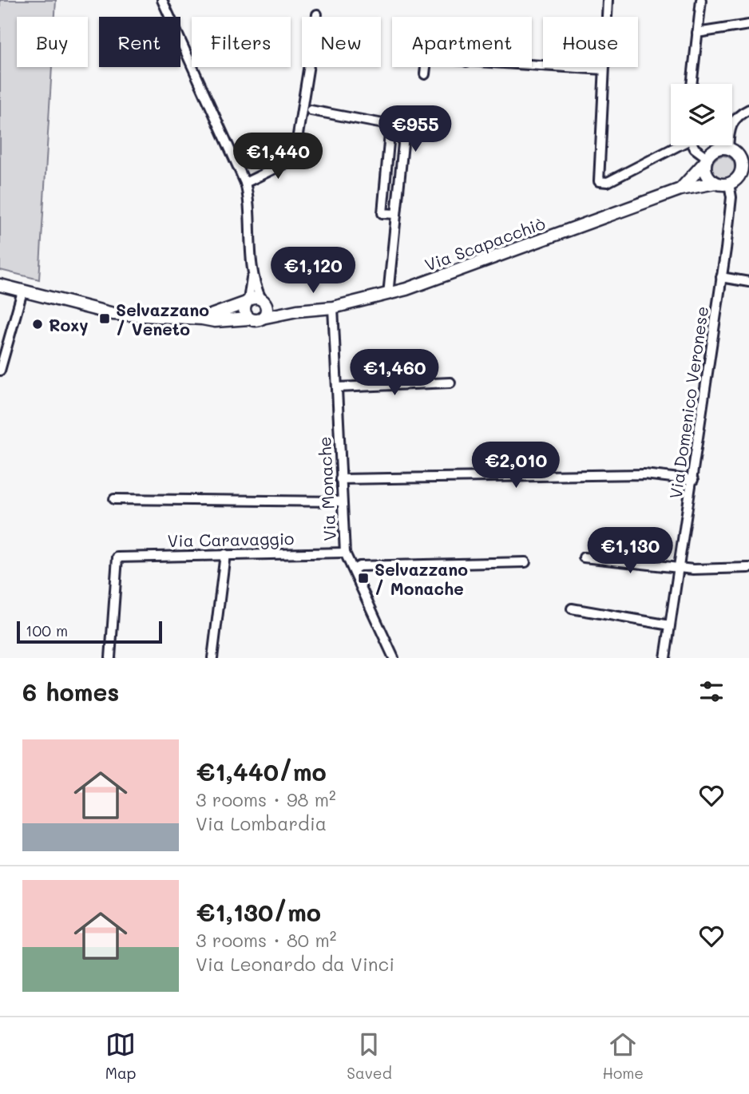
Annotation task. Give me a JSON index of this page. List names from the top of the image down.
{
  "streets": {
    "street": [
      "Via Scapacchiò",
      "Via Domenico Veronese",
      "Via Monache",
      "Via Caravaggio"
    ]
  },
  "crossings": [
    ["Via Scapacchiò", "Via Domenico Veronese"],
    ["Via Scapacchiò", "Via Monache"],
    ["Via Monache", "Via Caravaggio"]
  ],
  "places": {
    "transit": ["Selvazzano / Veneto", "Selvazzano / Monache"],
    "other": ["Roxy"]
  },
  "scale_bar": "100 m",
  "page": {
    "chip": [
      "Buy",
      "Rent",
      "Filters",
      "New",
      "Apartment",
      "House"
    ],
    "price": [
      "€955",
      "€1,440",
      "€1,120",
      "€1,460",
      "€2,010",
      "€1,130"
    ],
    "scale": "100 m",
    "heading": "6 homes",
    "list": [
      {
        "name": "€1,440/mo",
        "note": "3 rooms · 98 m² · Via Lombardia"
      },
      {
        "name": "€1,130/mo",
        "note": "3 rooms · 80 m² · Via Leonardo da Vinci"
      }
    ],
    "tabs": ["Map", "Saved", "Home"]
  }
}
